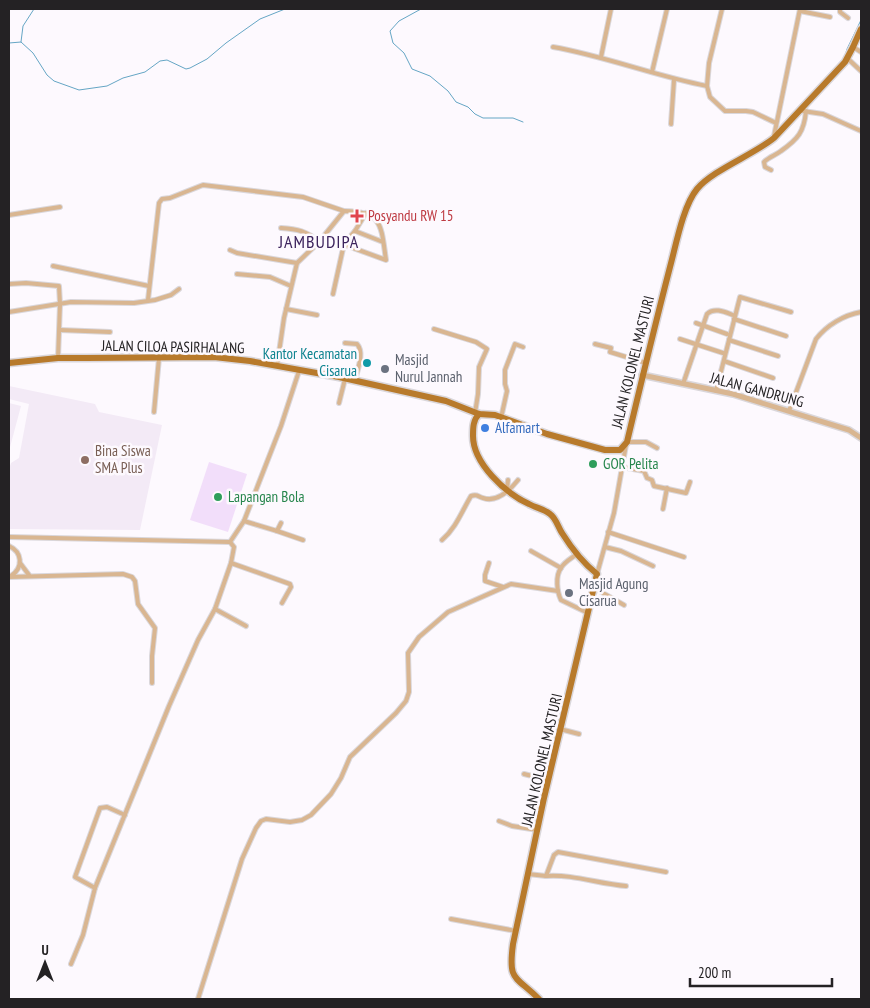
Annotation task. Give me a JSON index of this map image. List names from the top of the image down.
{
  "streets": {
    "main road": ["JALAN CILOA PASIRHALANG", "JALAN KOLONEL MASTURI"],
    "street": ["JALAN GANDRUNG"]
  },
  "crossings": [
    ["JALAN CILOA PASIRHALANG", "JALAN KOLONEL MASTURI"],
    ["JALAN KOLONEL MASTURI", "JALAN GANDRUNG"]
  ],
  "districts": ["JAMBUDIPA"],
  "places": {
    "health": ["Posyandu RW 15"],
    "other": [
      "Kantor Kecamatan Cisarua",
      "Masjid Nurul Jannah",
      "Alfamart",
      "Bina Siswa SMA Plus",
      "GOR Pelita",
      "Lapangan Bola",
      "Masjid Agung Cisarua"
    ]
  },
  "scale_bar": "200 m",
  "north": "top"
}
